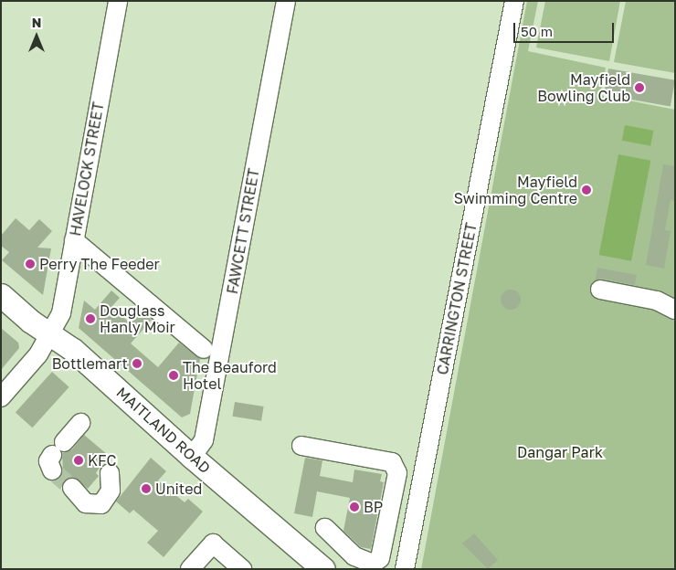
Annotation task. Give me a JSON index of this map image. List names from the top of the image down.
{
  "streets": {
    "main road": ["MAITLAND ROAD"],
    "street": ["HAVELOCK STREET", "FAWCETT STREET", "CARRINGTON STREET"]
  },
  "crossings": [
    ["HAVELOCK STREET", "MAITLAND ROAD"],
    ["FAWCETT STREET", "MAITLAND ROAD"]
  ],
  "parks": ["Dangar Park"],
  "places": [
    "Mayfield Bowling Club",
    "Mayfield Swimming Centre",
    "Perry The Feeder",
    "Douglass Hanly Moir",
    "Bottlemart",
    "The Beauford Hotel",
    "KFC",
    "United",
    "BP"
  ],
  "scale_bar": "50 m",
  "north": "top"
}
